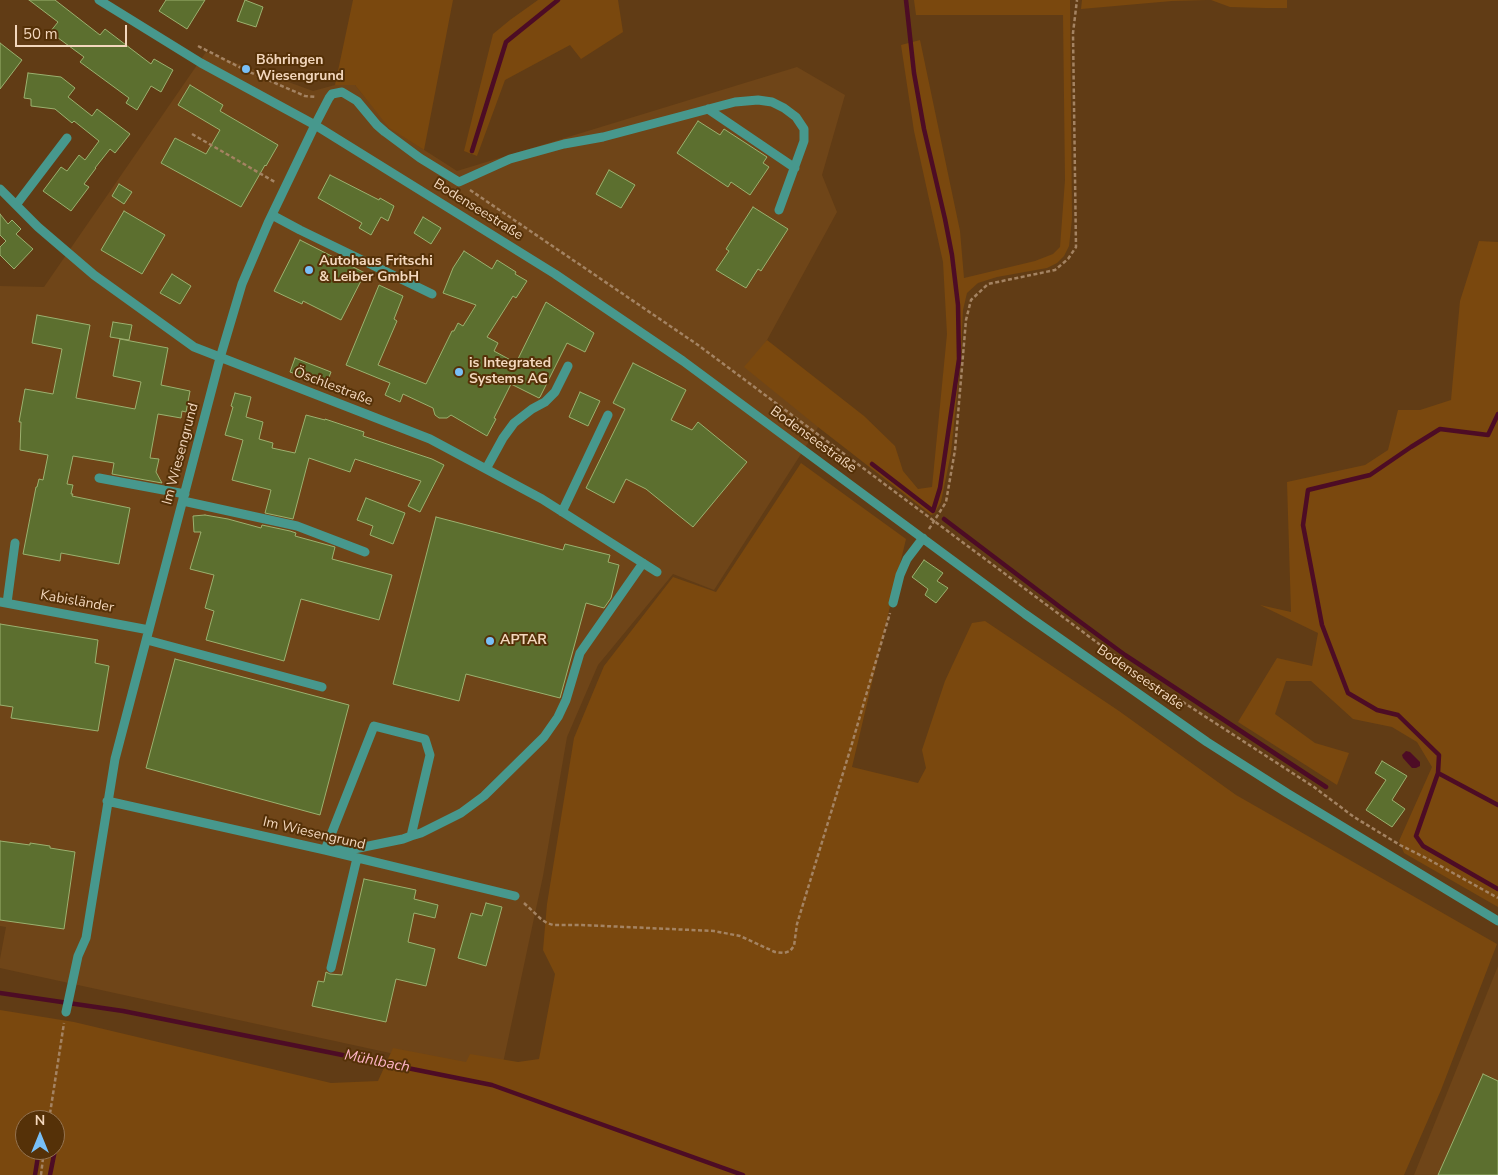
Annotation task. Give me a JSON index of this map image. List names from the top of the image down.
{
  "streets": {
    "street": [
      "Bodenseestraße",
      "Öschlestraße",
      "Im Wiesengrund",
      "Kabisländer"
    ]
  },
  "crossings": [
    ["Bodenseestraße", "Im Wiesengrund"],
    ["Öschlestraße", "Im Wiesengrund"],
    ["Im Wiesengrund", "Kabisländer"]
  ],
  "water": ["Mühlbach"],
  "places": [
    "Böhringen Wiesengrund",
    "Autohaus Fritschi & Leiber GmbH",
    "is Integrated Systems AG",
    "APTAR"
  ],
  "scale_bar": "50 m",
  "north": "top"
}
